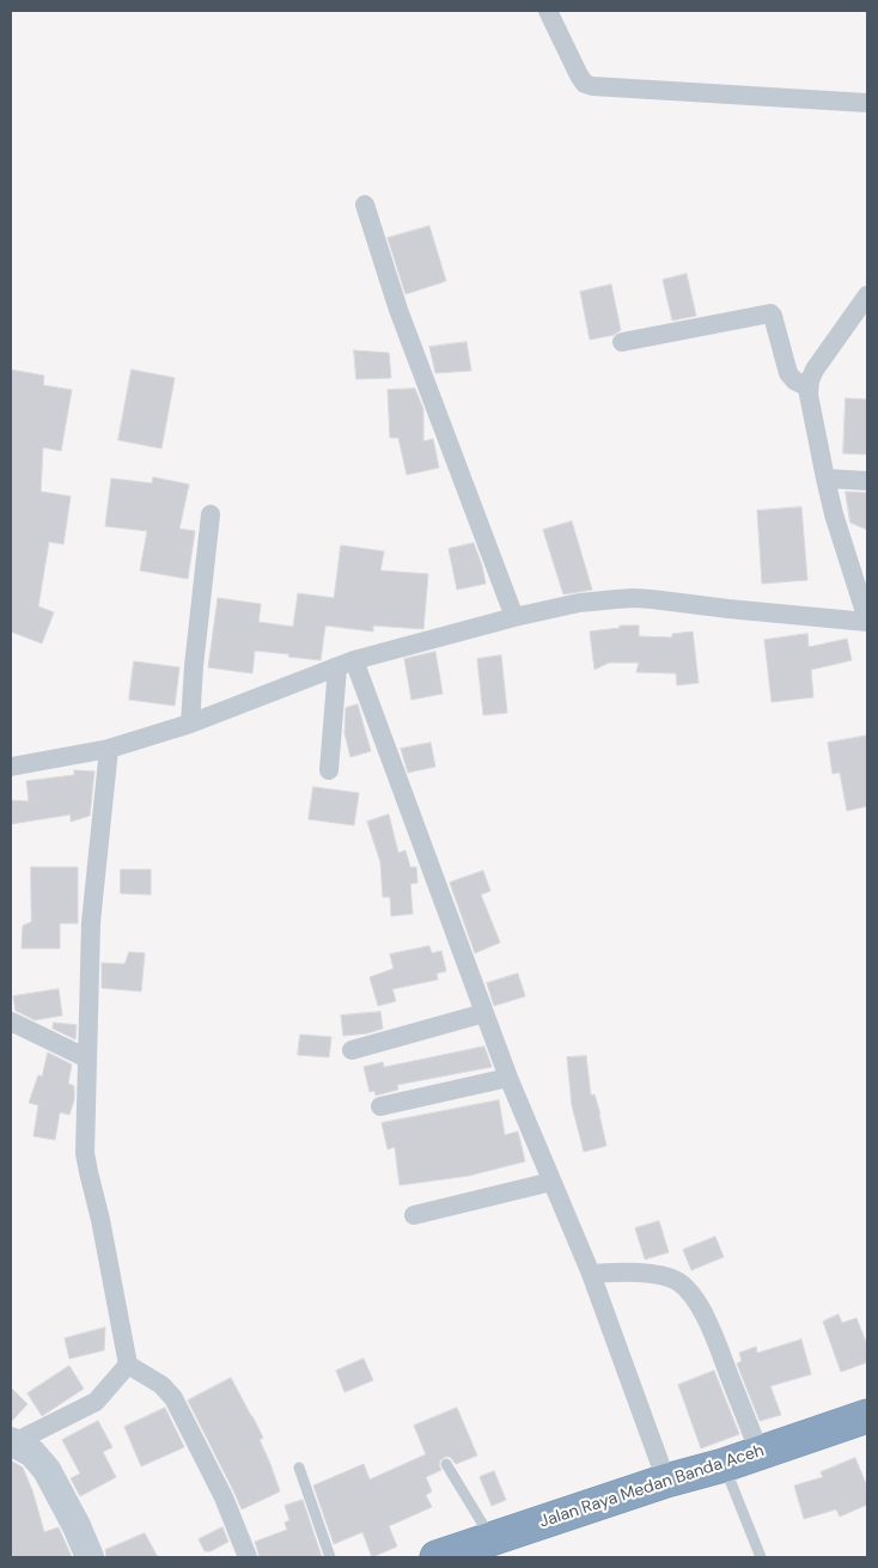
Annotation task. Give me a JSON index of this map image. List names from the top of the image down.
{
  "streets": {
    "highway": ["Jalan Raya Medan Banda Aceh"]
  }
}
